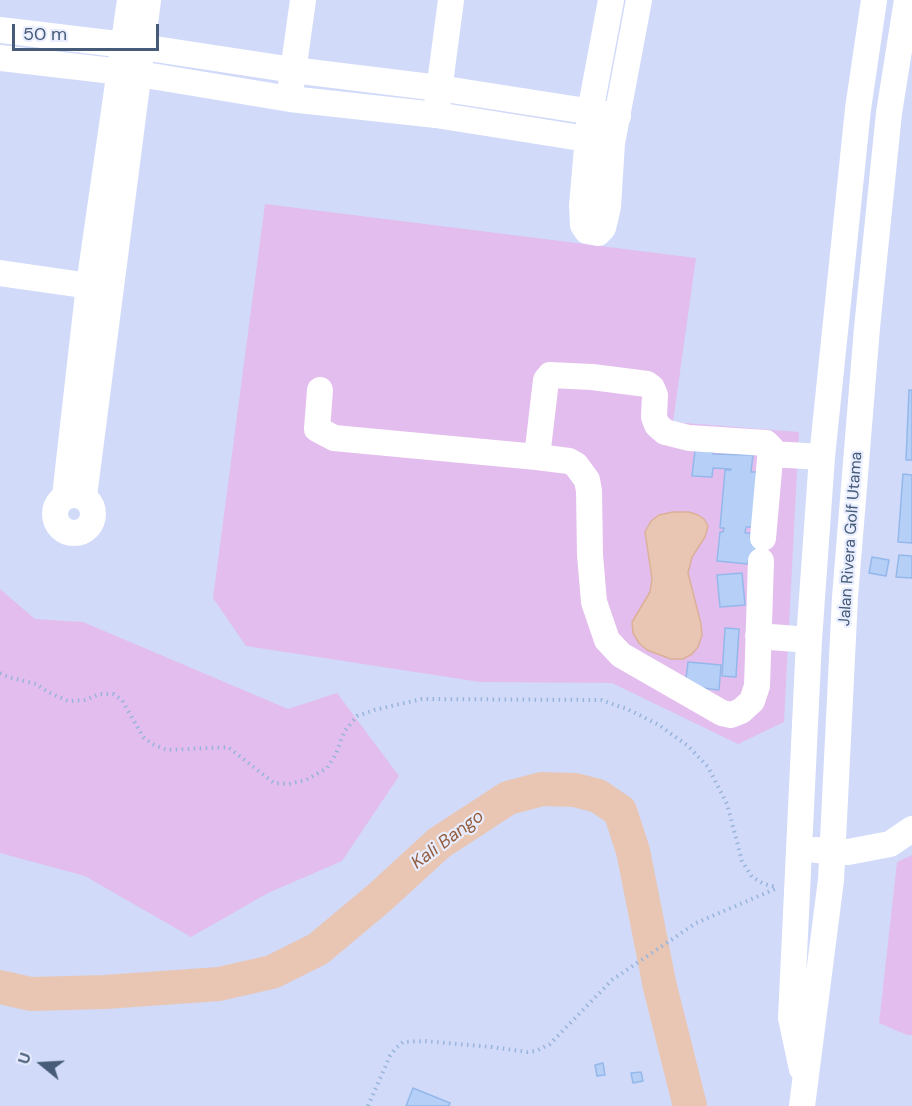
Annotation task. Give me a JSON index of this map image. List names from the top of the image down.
{
  "streets": {
    "street": ["Jalan Rivera Golf Utama"]
  },
  "water": ["Kali Bango"],
  "scale_bar": "50 m",
  "north": "left"
}
